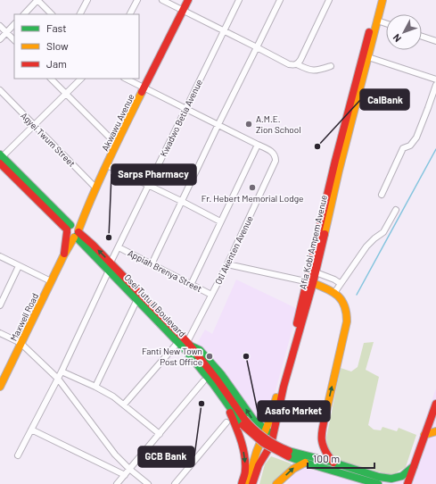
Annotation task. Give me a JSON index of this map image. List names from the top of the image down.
{
  "streets": {
    "main road": [
      "Akwawu Avenue",
      "Afia Kobi Ampem Avenue",
      "Osei Tutu II Boulevard",
      "Maxwell Road"
    ],
    "street": [
      "Kwadwo Betia Avenue",
      "Agyei Twum Street",
      "Oti Akenten Avenue",
      "Appiah Brenya Street"
    ]
  },
  "crossings": [
    ["Kwadwo Betia Avenue", "Appiah Brenya Street"],
    ["Kwadwo Betia Avenue", "Osei Tutu II Boulevard"],
    ["Akwawu Avenue", "Agyei Twum Street"],
    ["Akwawu Avenue", "Osei Tutu II Boulevard"],
    ["Akwawu Avenue", "Maxwell Road"],
    ["Oti Akenten Avenue", "Appiah Brenya Street"],
    ["Oti Akenten Avenue", "Osei Tutu II Boulevard"],
    ["Osei Tutu II Boulevard", "Maxwell Road"]
  ],
  "places": [
    "A.M.E. Zion School",
    "CalBank",
    "Fr. Hebert Memorial Lodge",
    "Sarps Pharmacy",
    "Fanti New Town Post Office",
    "Asafo Market",
    "GCB Bank"
  ],
  "legend": ["Fast", "Slow", "Jam"],
  "scale_bar": "100 m",
  "north": "bottom left"
}
